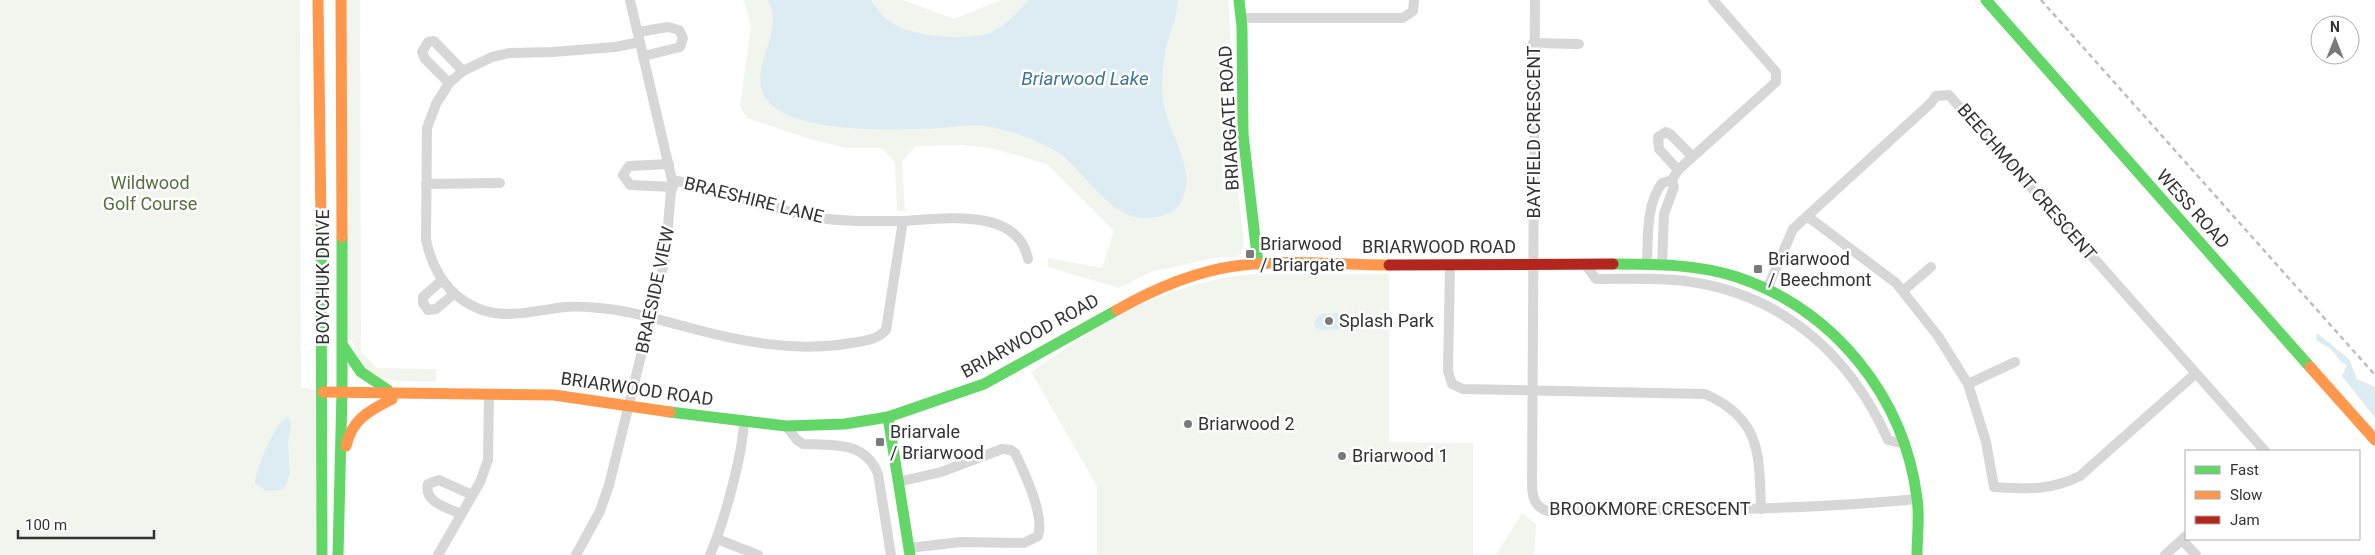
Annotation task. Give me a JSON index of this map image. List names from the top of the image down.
{
  "streets": {
    "street": [
      "BRIARGATE ROAD",
      "BAYFIELD CRESCENT",
      "BEECHMONT CRESCENT",
      "BRAESHIRE LANE",
      "WESS ROAD",
      "BRIARWOOD ROAD",
      "BOYCHUK DRIVE",
      "BRAESIDE VIEW",
      "BROOKMORE CRESCENT"
    ]
  },
  "crossings": [
    ["BRIARGATE ROAD", "BRIARWOOD ROAD"],
    ["BAYFIELD CRESCENT", "BRIARWOOD ROAD"],
    ["BAYFIELD CRESCENT", "BROOKMORE CRESCENT"],
    ["BEECHMONT CRESCENT", "BRIARWOOD ROAD"],
    ["BRAESHIRE LANE", "BRAESIDE VIEW"],
    ["BRIARWOOD ROAD", "BOYCHUK DRIVE"],
    ["BRIARWOOD ROAD", "BRAESIDE VIEW"],
    ["BRIARWOOD ROAD", "BROOKMORE CRESCENT"]
  ],
  "water": ["Briarwood Lake"],
  "parks": ["Wildwood Golf Course"],
  "places": {
    "transit": ["Briarwood / Briargate", "Briarwood / Beechmont", "Briarvale / Briarwood"],
    "other": ["Splash Park", "Briarwood 2", "Briarwood 1"]
  },
  "legend": ["Fast", "Slow", "Jam"],
  "scale_bar": "100 m",
  "north": "top"
}
